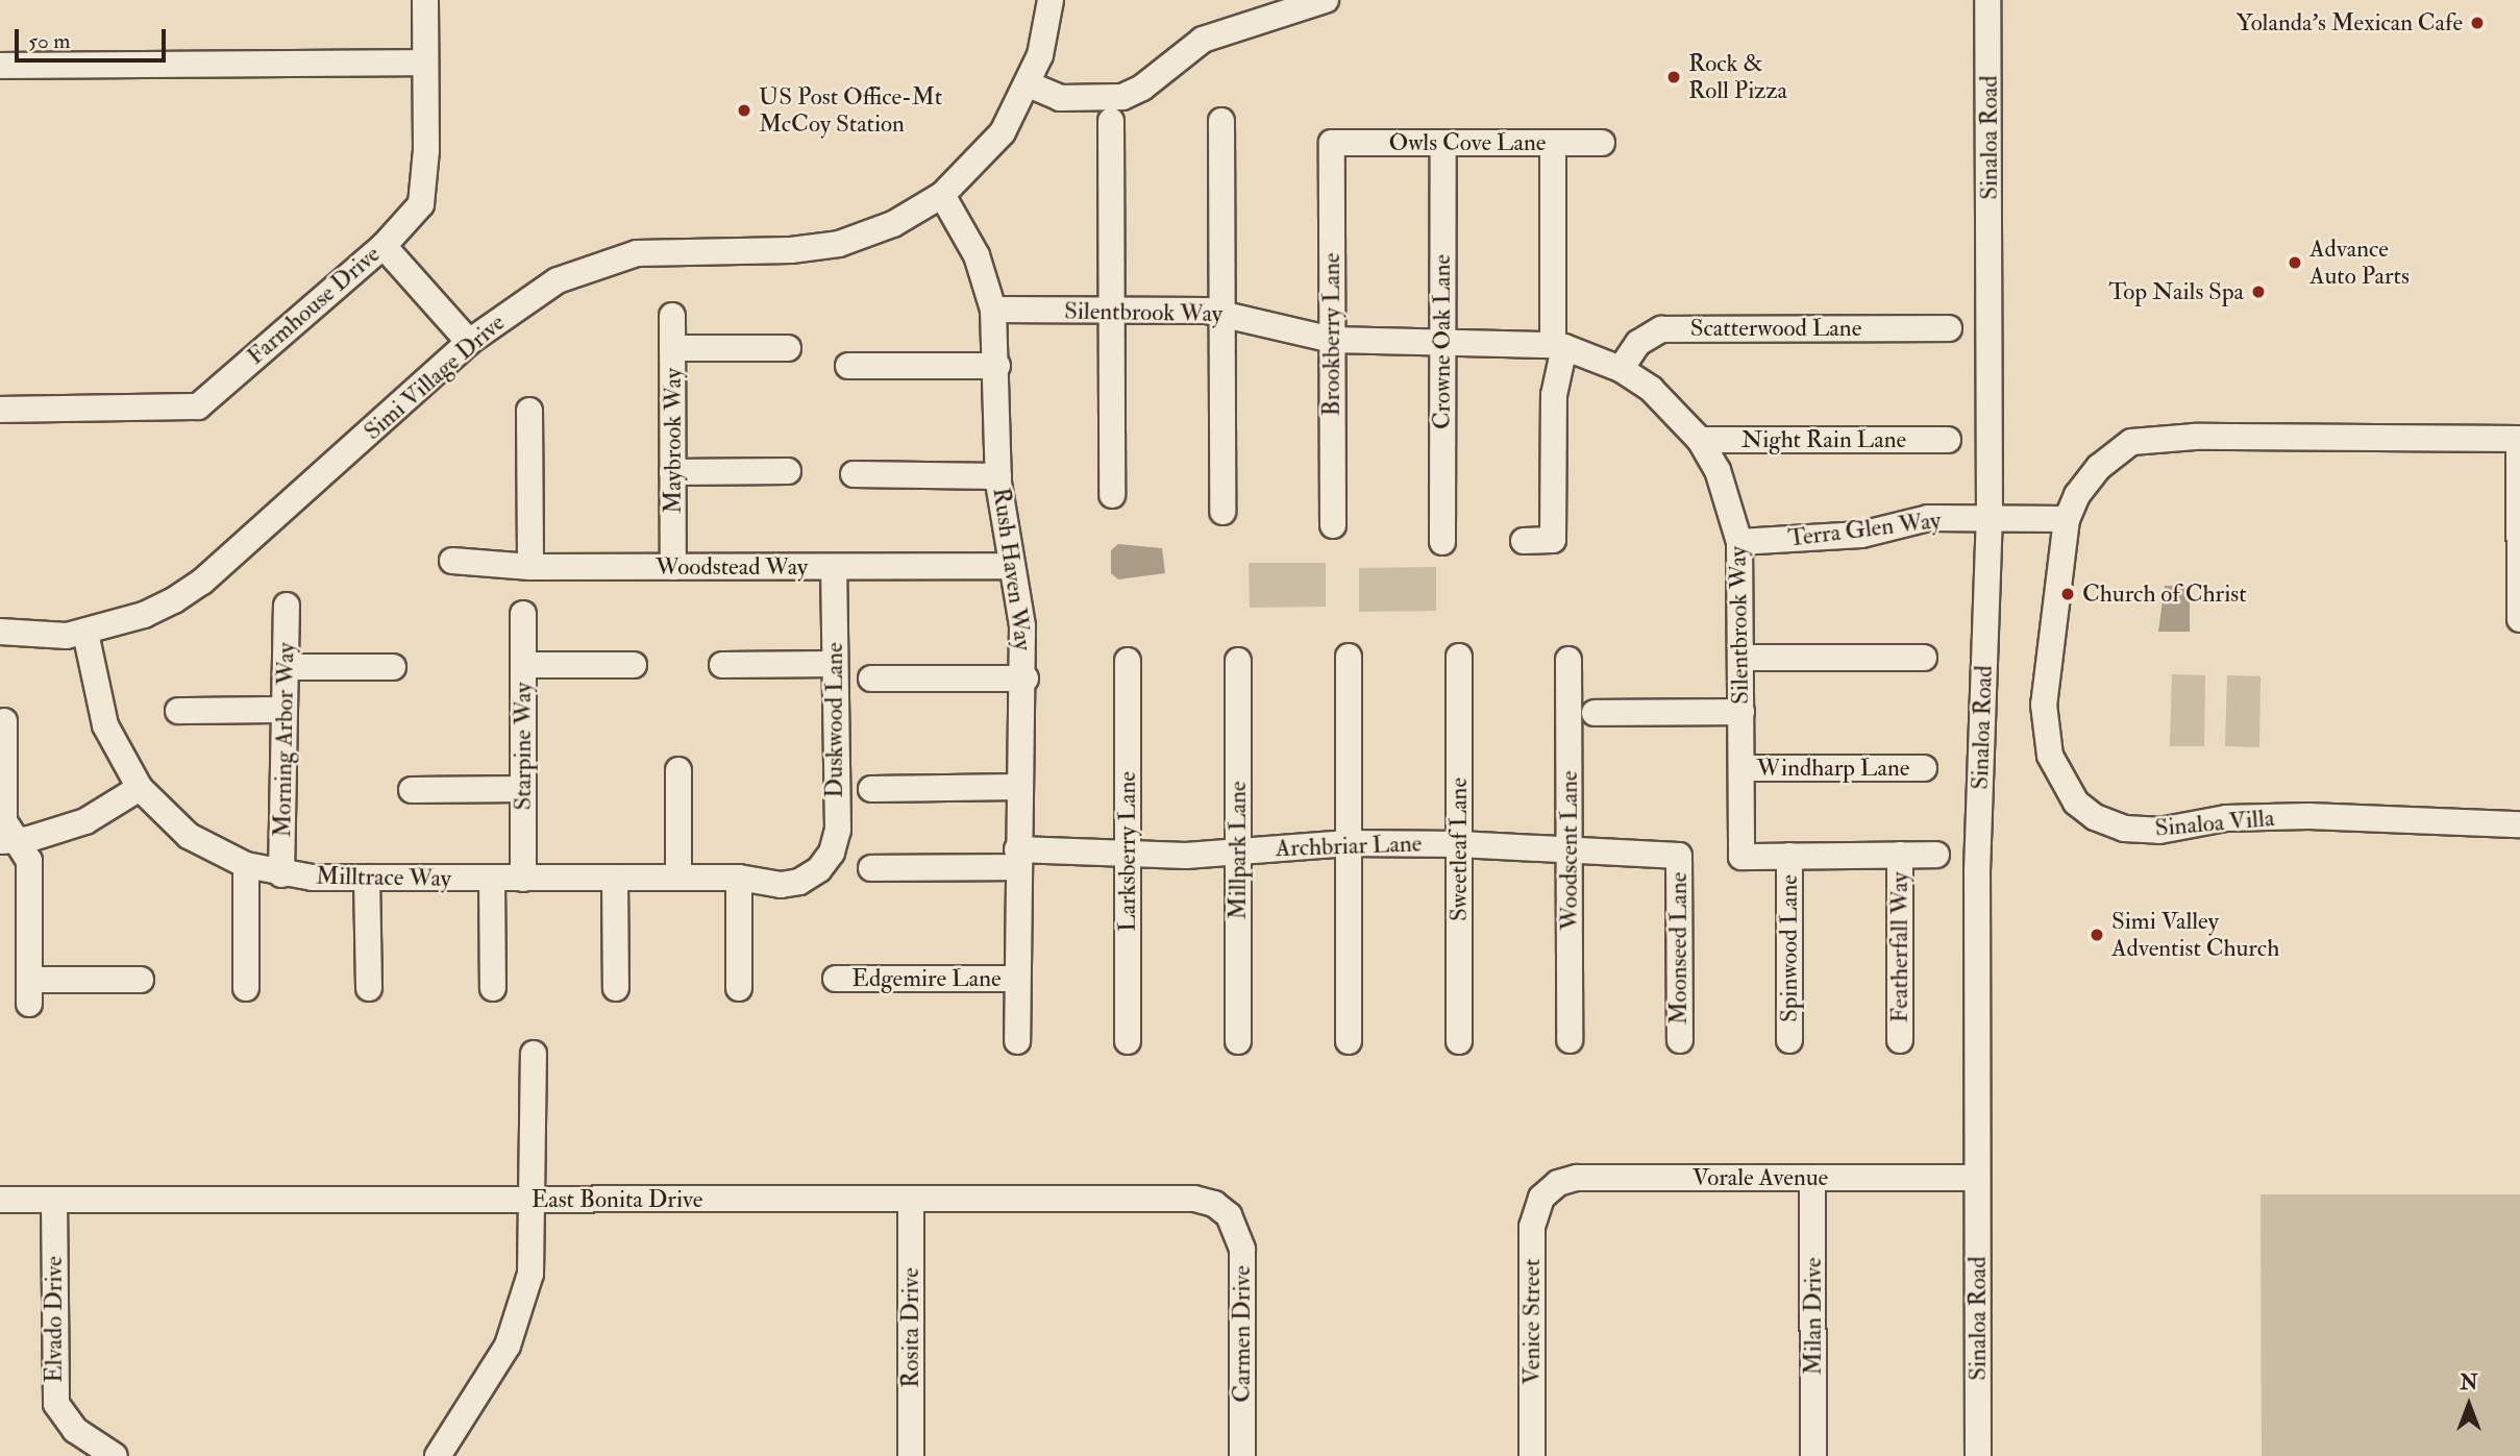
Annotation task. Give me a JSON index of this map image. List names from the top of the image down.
{
  "streets": {
    "street": [
      "Sinaloa Road",
      "Owls Cove Lane",
      "Farmhouse Drive",
      "Silentbrook Way",
      "Scatterwood Lane",
      "Brookberry Lane",
      "Crowne Oak Lane",
      "Simi Village Drive",
      "Night Rain Lane",
      "Maybrook Way",
      "Terra Glen Way",
      "Woodstead Way",
      "Rush Haven Way",
      "Duskwood Lane",
      "Morning Arbor Way",
      "Starpine Way",
      "Windharp Lane",
      "Sinaloa Villa",
      "Archbriar Lane",
      "Sweetleaf Lane",
      "Millpark Lane",
      "Woodscent Lane",
      "Larksberry Lane",
      "Milltrace Way",
      "Featherfall Way",
      "Moonseed Lane",
      "Spinwood Lane",
      "Edgemire Lane",
      "Vorale Avenue",
      "East Bonita Drive",
      "Milan Drive",
      "Elvado Drive",
      "Venice Street",
      "Rosita Drive",
      "Carmen Drive"
    ]
  },
  "crossings": [
    ["Sinaloa Road", "Terra Glen Way"],
    ["Sinaloa Road", "Vorale Avenue"],
    ["Owls Cove Lane", "Brookberry Lane"],
    ["Owls Cove Lane", "Crowne Oak Lane"],
    ["Silentbrook Way", "Scatterwood Lane"],
    ["Silentbrook Way", "Brookberry Lane"],
    ["Silentbrook Way", "Crowne Oak Lane"],
    ["Silentbrook Way", "Night Rain Lane"],
    ["Silentbrook Way", "Terra Glen Way"],
    ["Silentbrook Way", "Rush Haven Way"],
    ["Silentbrook Way", "Windharp Lane"],
    ["Silentbrook Way", "Spinwood Lane"],
    ["Simi Village Drive", "Rush Haven Way"],
    ["Simi Village Drive", "Milltrace Way"],
    ["Maybrook Way", "Woodstead Way"],
    ["Woodstead Way", "Rush Haven Way"],
    ["Woodstead Way", "Duskwood Lane"],
    ["Rush Haven Way", "Archbriar Lane"],
    ["Rush Haven Way", "Edgemire Lane"],
    ["Duskwood Lane", "Milltrace Way"],
    ["Morning Arbor Way", "Milltrace Way"],
    ["Starpine Way", "Milltrace Way"],
    ["Archbriar Lane", "Sweetleaf Lane"],
    ["Archbriar Lane", "Millpark Lane"],
    ["Archbriar Lane", "Woodscent Lane"],
    ["Archbriar Lane", "Larksberry Lane"],
    ["Archbriar Lane", "Moonseed Lane"],
    ["Vorale Avenue", "Milan Drive"],
    ["Vorale Avenue", "Venice Street"],
    ["East Bonita Drive", "Elvado Drive"],
    ["East Bonita Drive", "Rosita Drive"],
    ["East Bonita Drive", "Carmen Drive"]
  ],
  "places": [
    "Yolanda's Mexican Cafe",
    "Rock & Roll Pizza",
    "US Post Office-Mt McCoy Station",
    "Advance Auto Parts",
    "Top Nails Spa",
    "Church of Christ",
    "Simi Valley Adventist Church"
  ],
  "scale_bar": "50 m",
  "north": "top"
}
